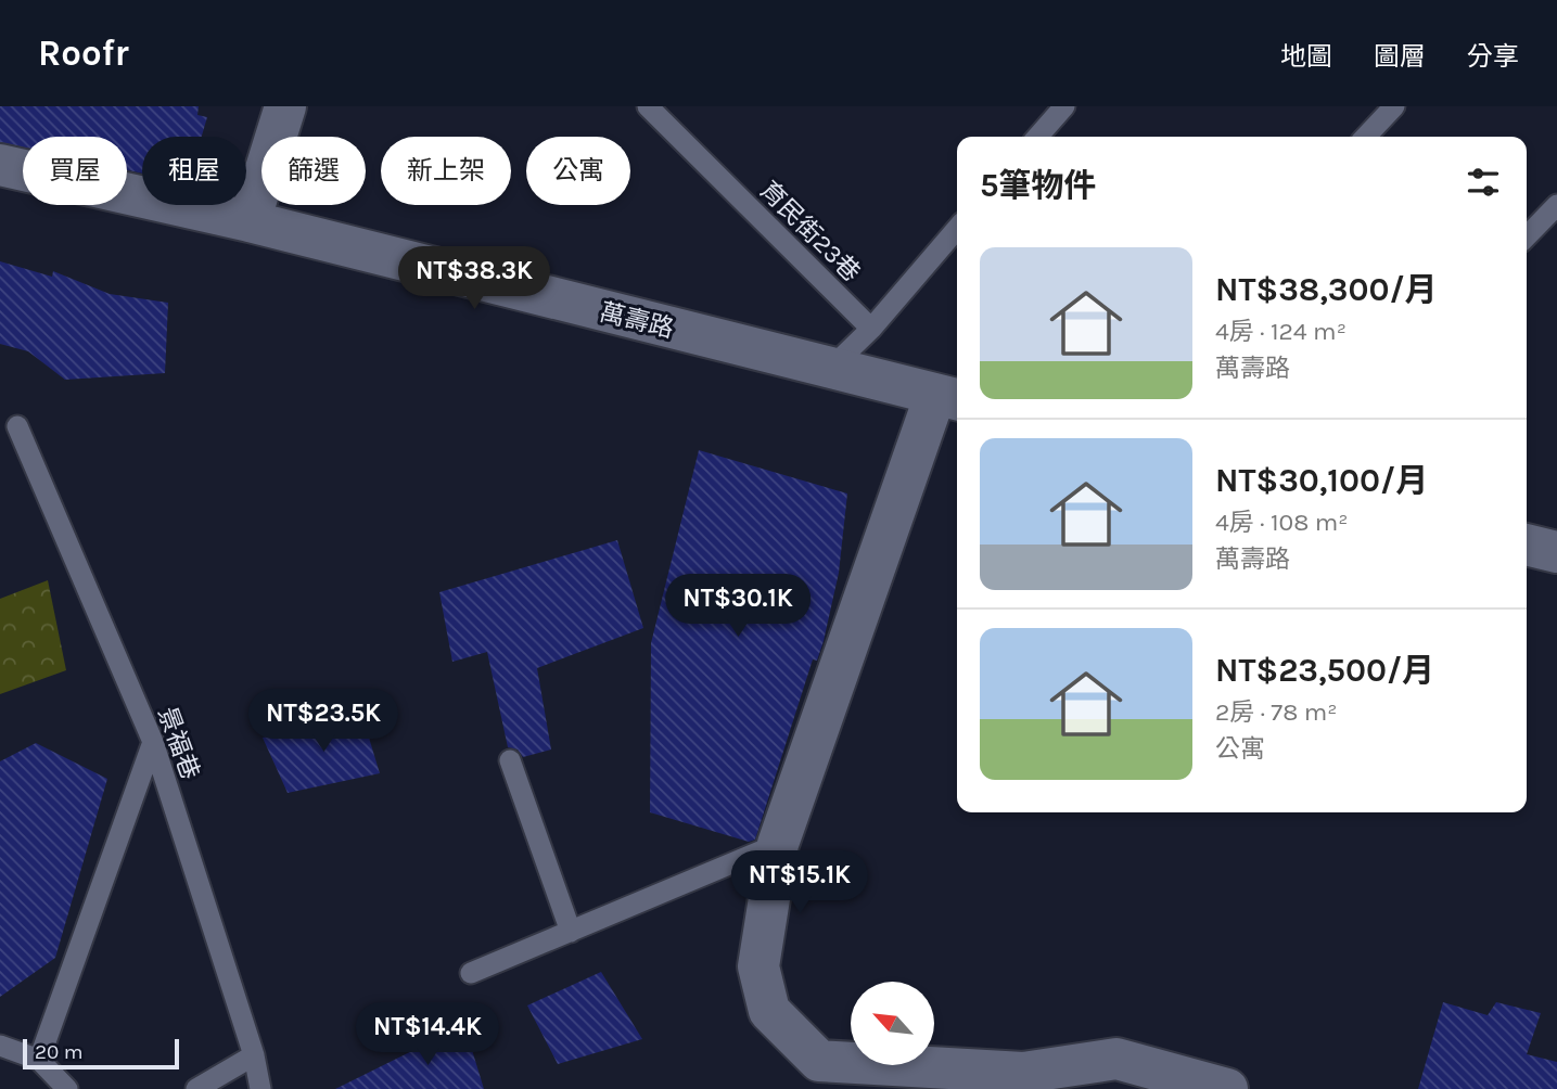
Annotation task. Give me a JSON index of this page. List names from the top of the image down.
{
  "streets": {
    "street": ["萬壽路"],
    "lane": ["育民街23巷", "景福巷"]
  },
  "scale_bar": "20 m",
  "north": "top left",
  "page": {
    "header": "Roofr",
    "nav": ["地圖", "圖層", "分享"],
    "chip": [
      "買屋",
      "租屋",
      "篩選",
      "新上架",
      "公寓"
    ],
    "heading": "5筆物件",
    "list": [
      {
        "name": "NT$38,300/月",
        "note": "4房 · 124 m² · 萬壽路"
      },
      {
        "name": "NT$30,100/月",
        "note": "4房 · 108 m² · 萬壽路"
      },
      {
        "name": "NT$23,500/月",
        "note": "2房 · 78 m² · 公寓"
      }
    ],
    "price": [
      "NT$38.3K",
      "NT$30.1K",
      "NT$23.5K",
      "NT$15.1K",
      "NT$14.4K"
    ],
    "scale": "20 m"
  }
}
